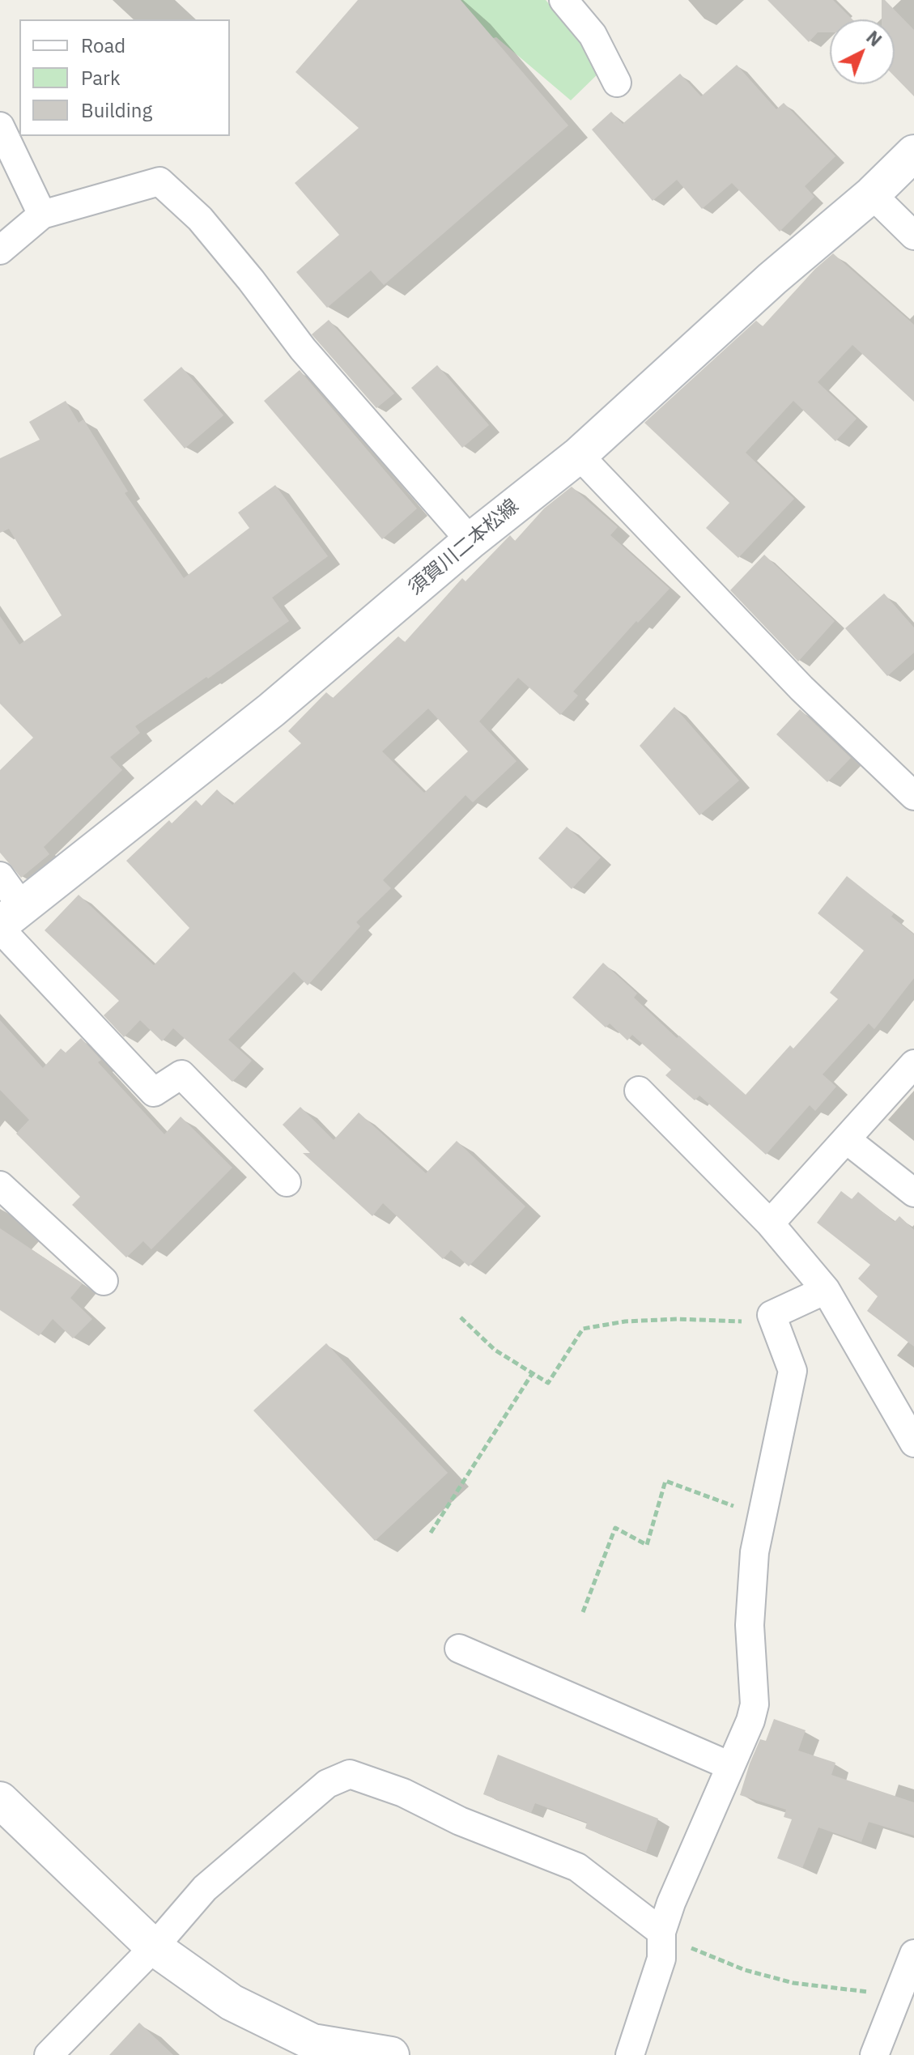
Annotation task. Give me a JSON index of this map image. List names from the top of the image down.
{
  "streets": {
    "main road": ["須賀川二本松線"]
  },
  "legend": ["Road", "Park", "Building"],
  "north": "top right"
}
